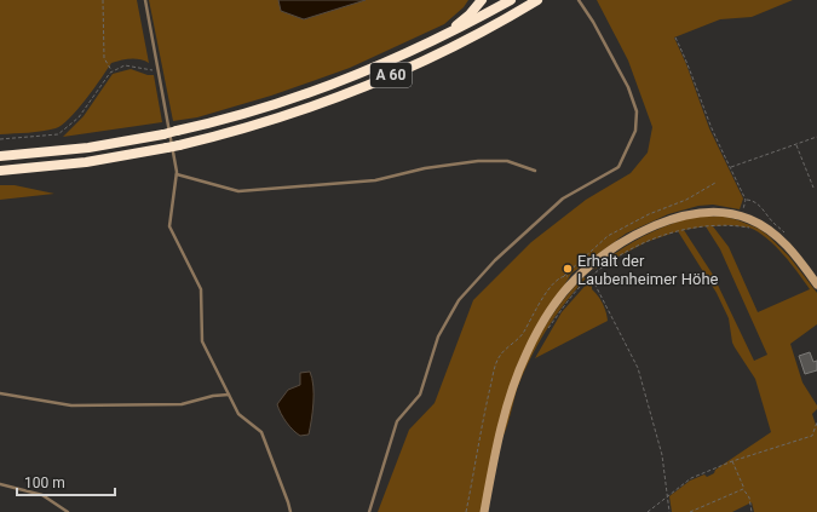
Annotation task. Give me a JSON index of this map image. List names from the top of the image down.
{
  "streets": {
    "highway": ["A 60"]
  },
  "places": ["Erhalt der Laubenheimer Höhe"],
  "scale_bar": "100 m"
}
